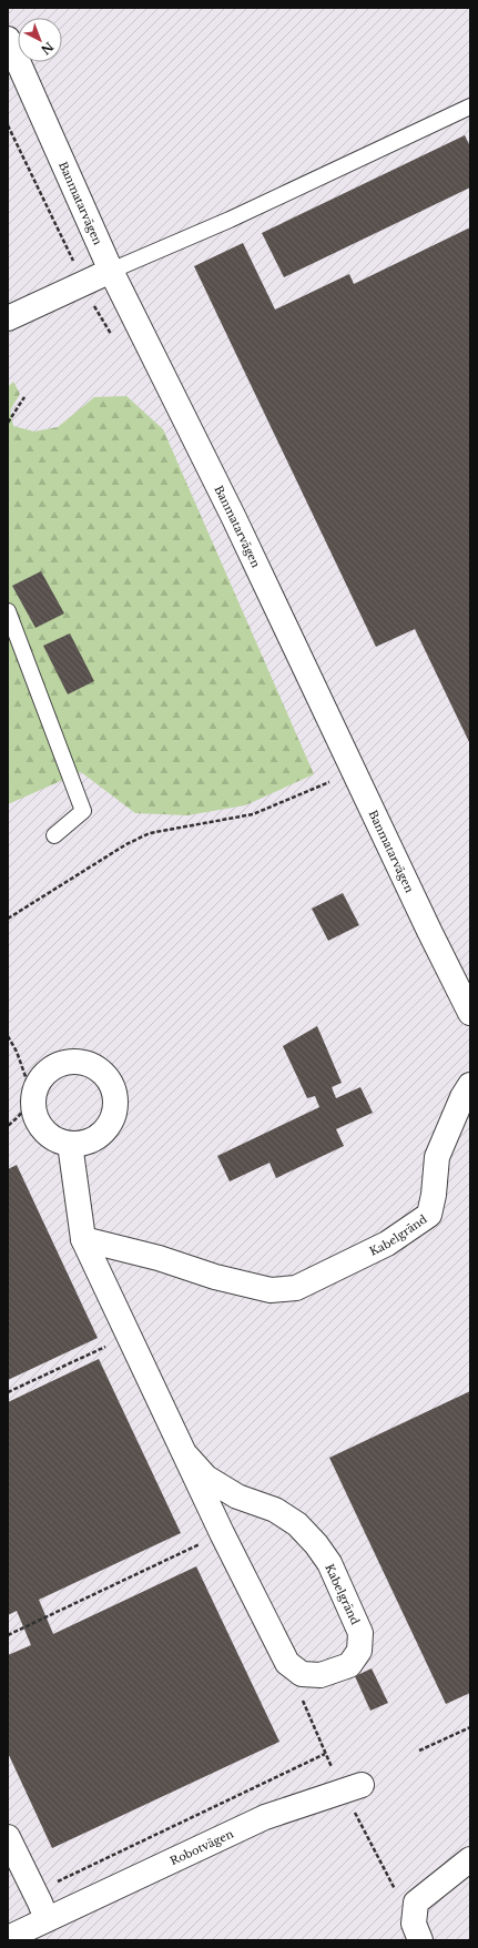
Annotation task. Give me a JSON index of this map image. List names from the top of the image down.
{
  "streets": {
    "street": ["Banmatarvägen", "Kabelgränd", "Robotvägen"]
  },
  "north": "bottom right"
}
